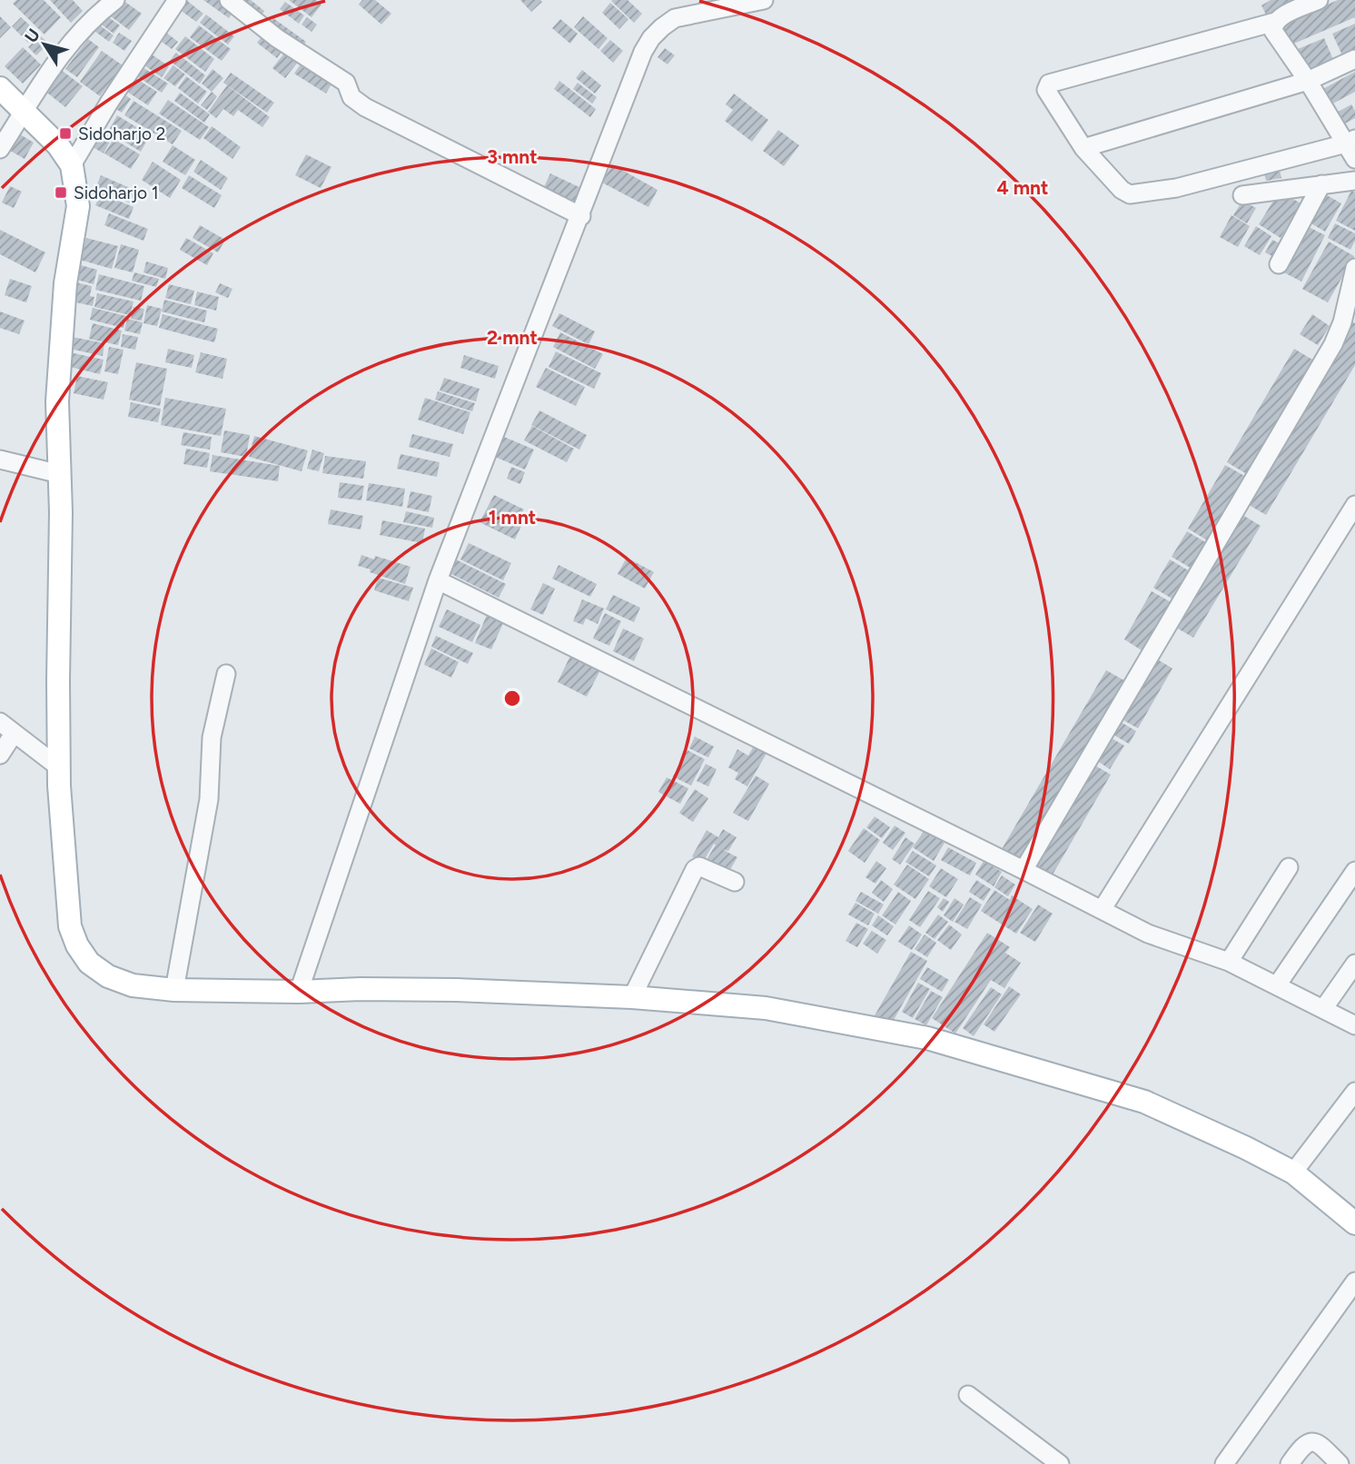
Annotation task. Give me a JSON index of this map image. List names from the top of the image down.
{
  "places": {
    "transit": ["Sidoharjo 2", "Sidoharjo 1"]
  },
  "north": "top left",
  "rings": [
    "3 mnt",
    "4 mnt",
    "2 mnt",
    "1 mnt"
  ]
}
